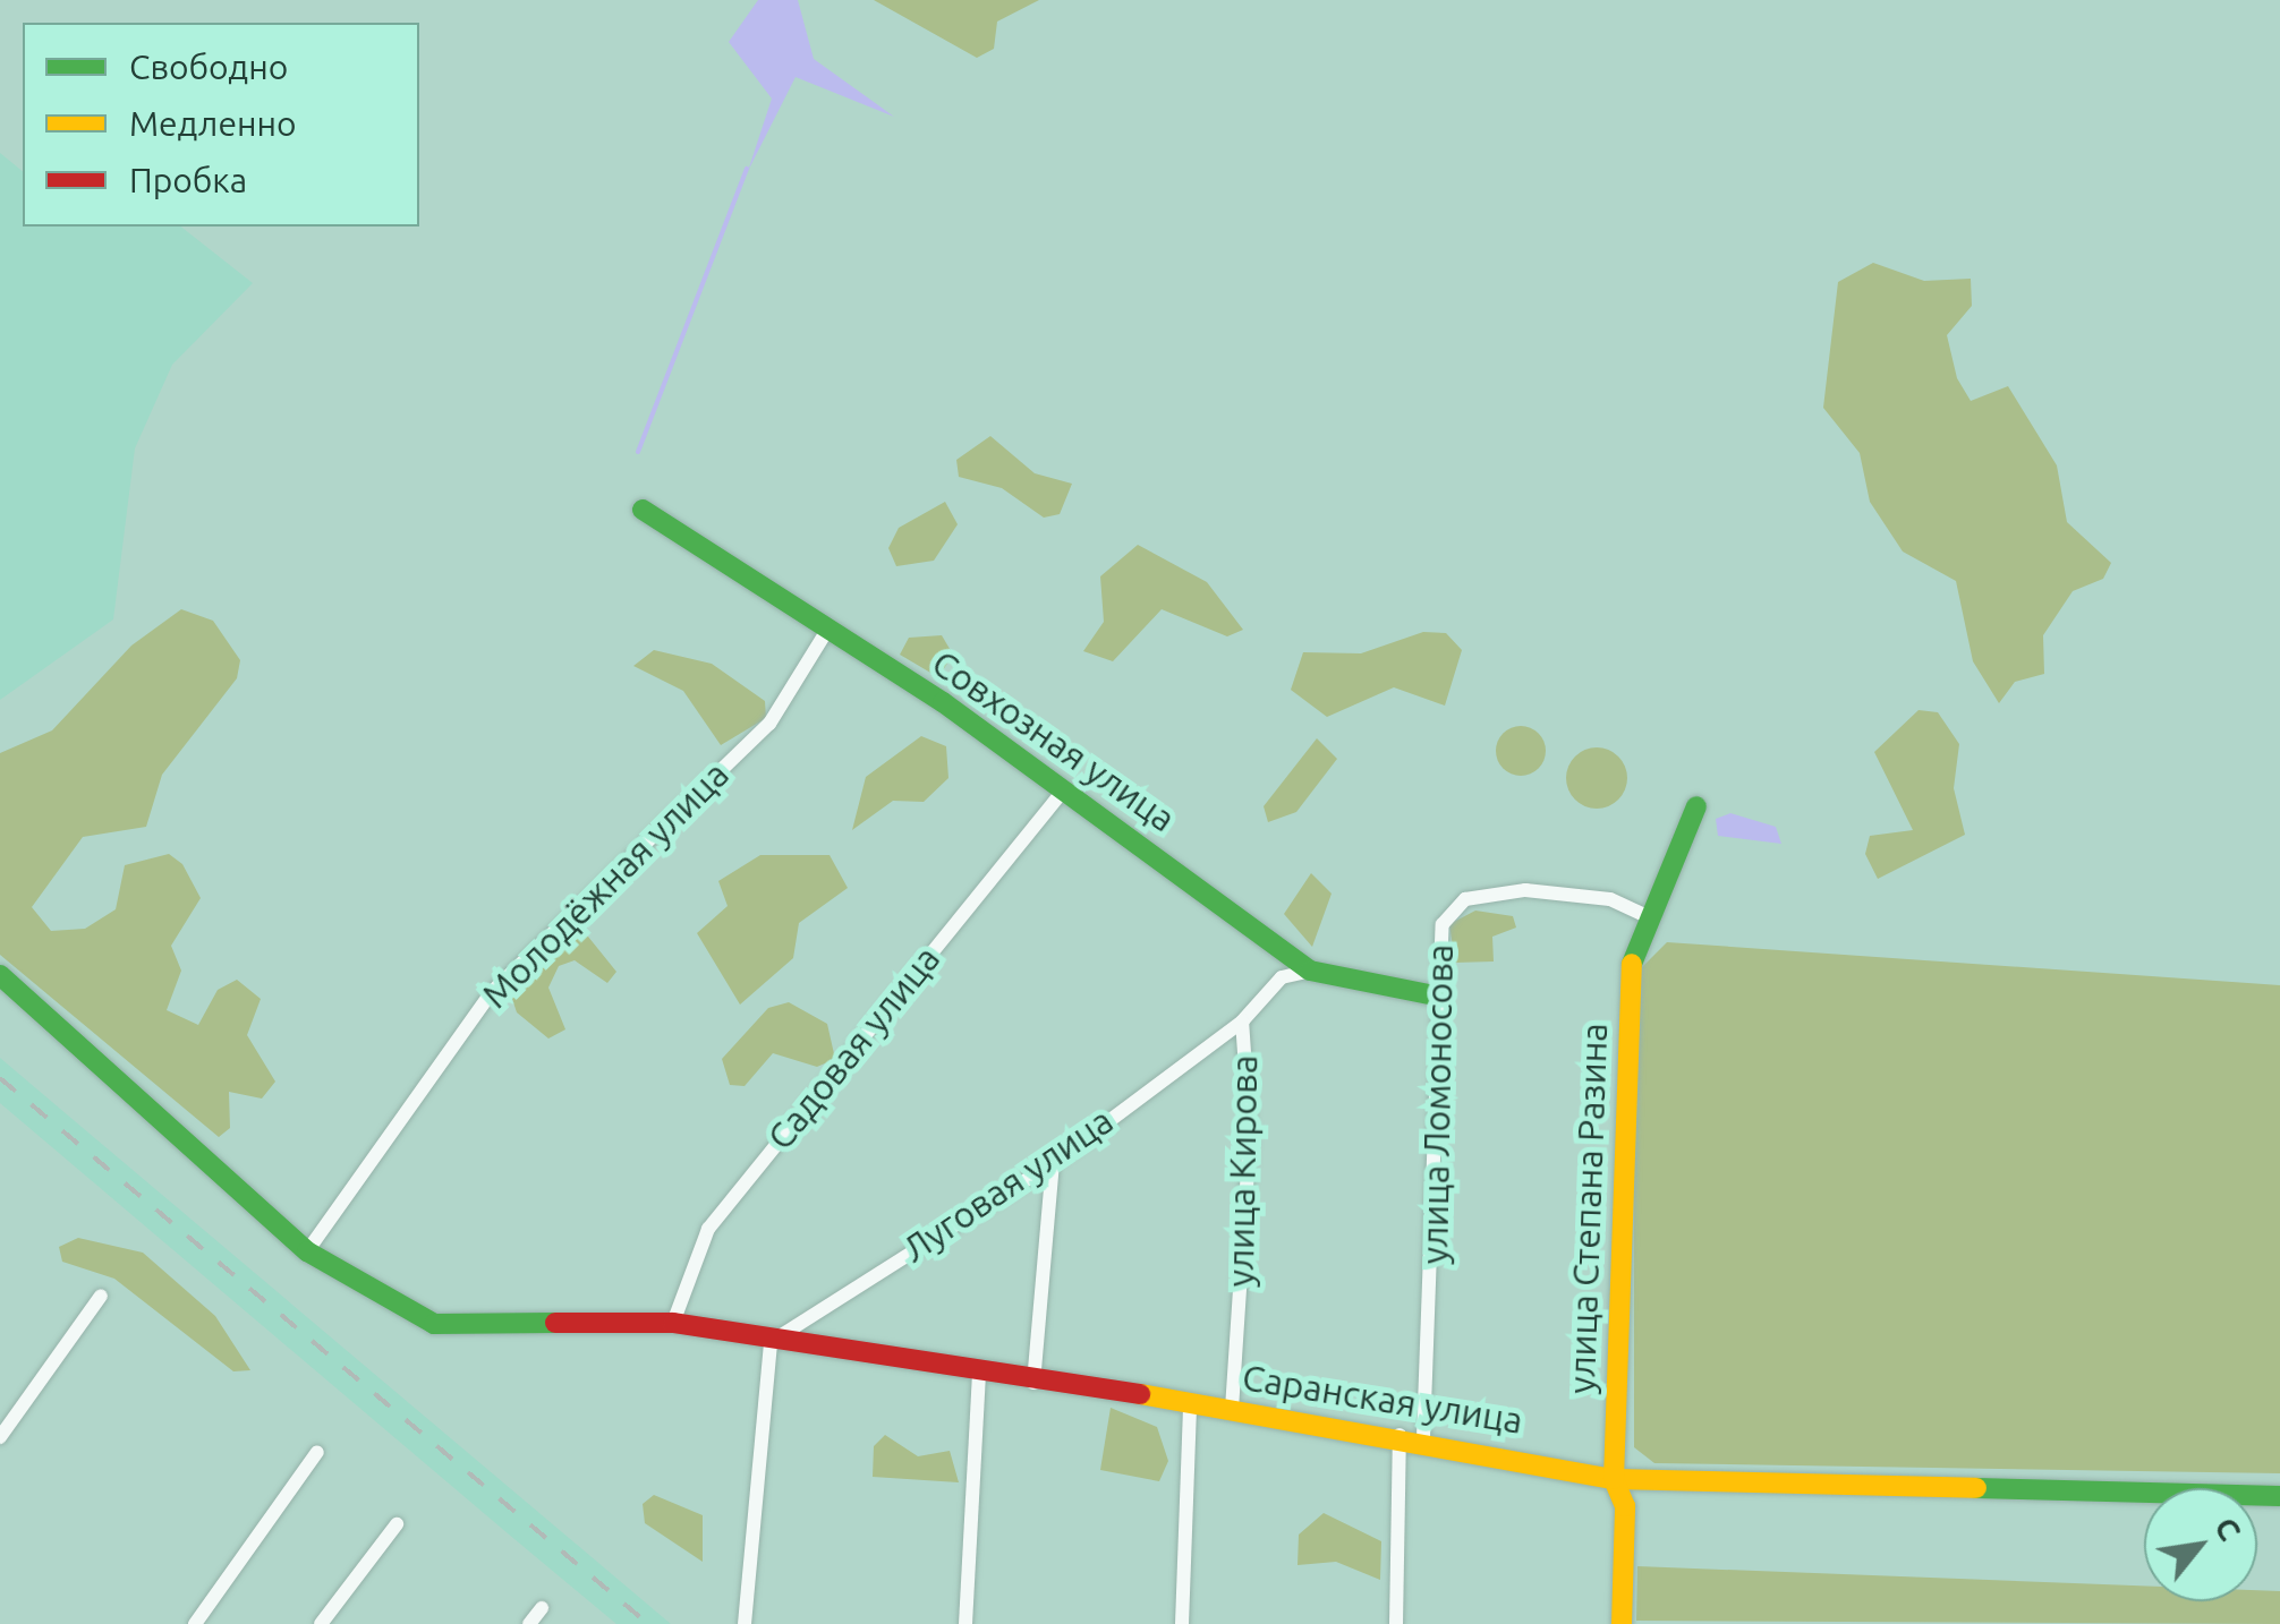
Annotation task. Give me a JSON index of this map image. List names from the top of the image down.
{
  "streets": {
    "street": [
      "Совхозная улица",
      "Молодёжная улица",
      "Садовая улица",
      "улица Ломоносова",
      "улица Кирова",
      "Луговая улица",
      "улица Степана Разина",
      "Саранская улица"
    ]
  },
  "crossings": [
    ["Совхозная улица", "Молодёжная улица"],
    ["Совхозная улица", "Садовая улица"],
    ["Совхозная улица", "улица Ломоносова"],
    ["Совхозная улица", "улица Кирова"],
    ["Молодёжная улица", "Саранская улица"],
    ["Садовая улица", "Саранская улица"],
    ["улица Ломоносова", "улица Степана Разина"],
    ["улица Ломоносова", "Саранская улица"],
    ["улица Кирова", "Луговая улица"],
    ["улица Кирова", "Саранская улица"],
    ["Луговая улица", "Саранская улица"],
    ["улица Степана Разина", "Саранская улица"]
  ],
  "legend": ["Свободно", "Медленно", "Пробка"],
  "north": "top right"
}
